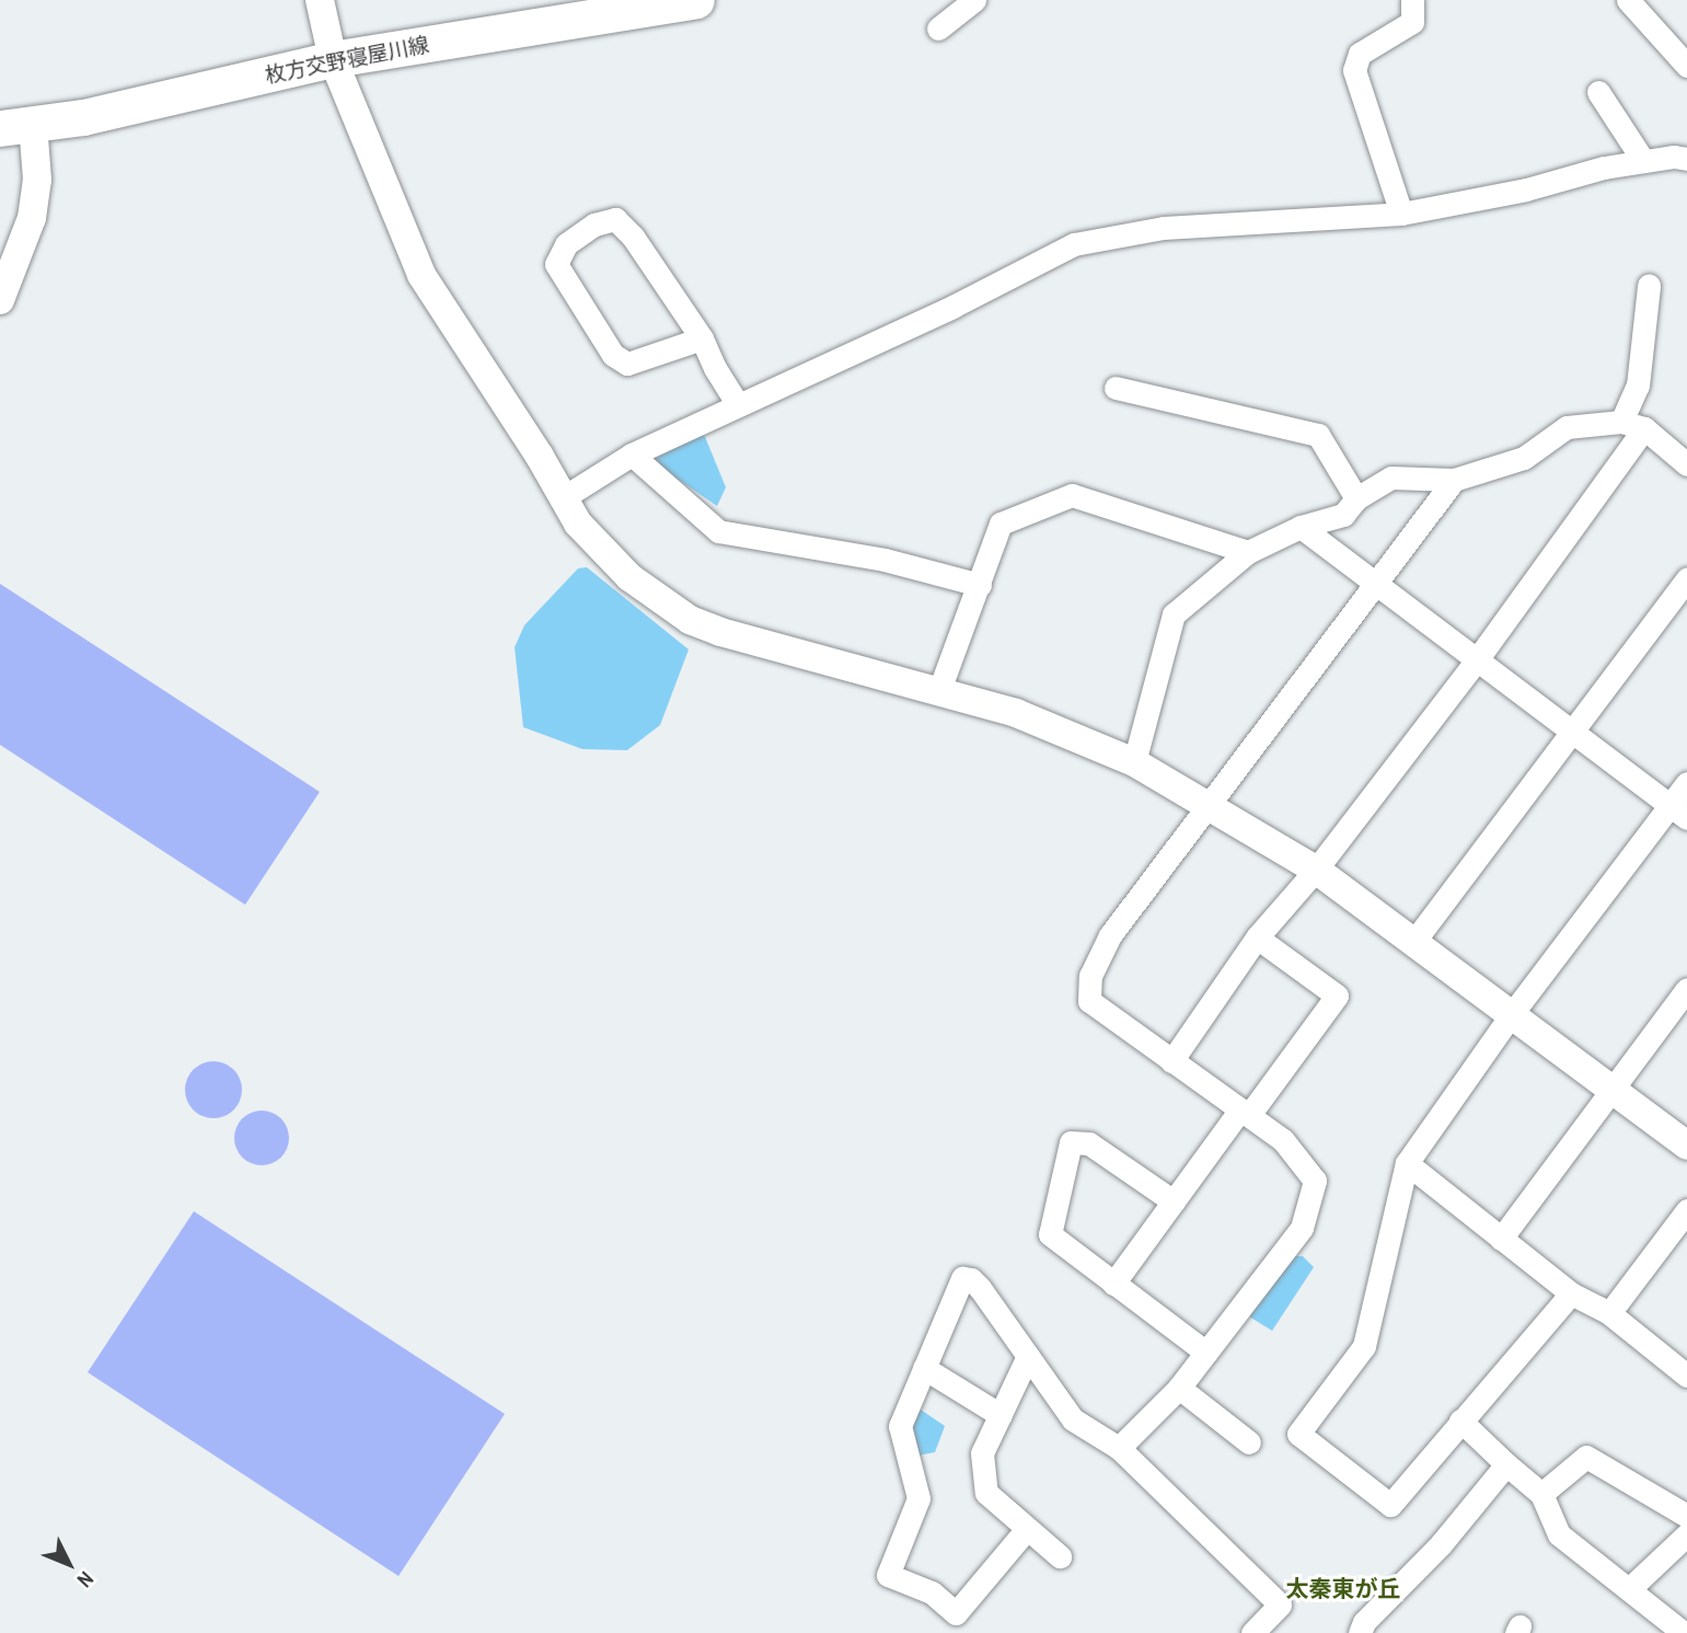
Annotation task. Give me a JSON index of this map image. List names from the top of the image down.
{
  "streets": {
    "main road": ["枚方交野寝屋川線"]
  },
  "districts": ["太秦東が丘"],
  "north": "bottom right"
}
